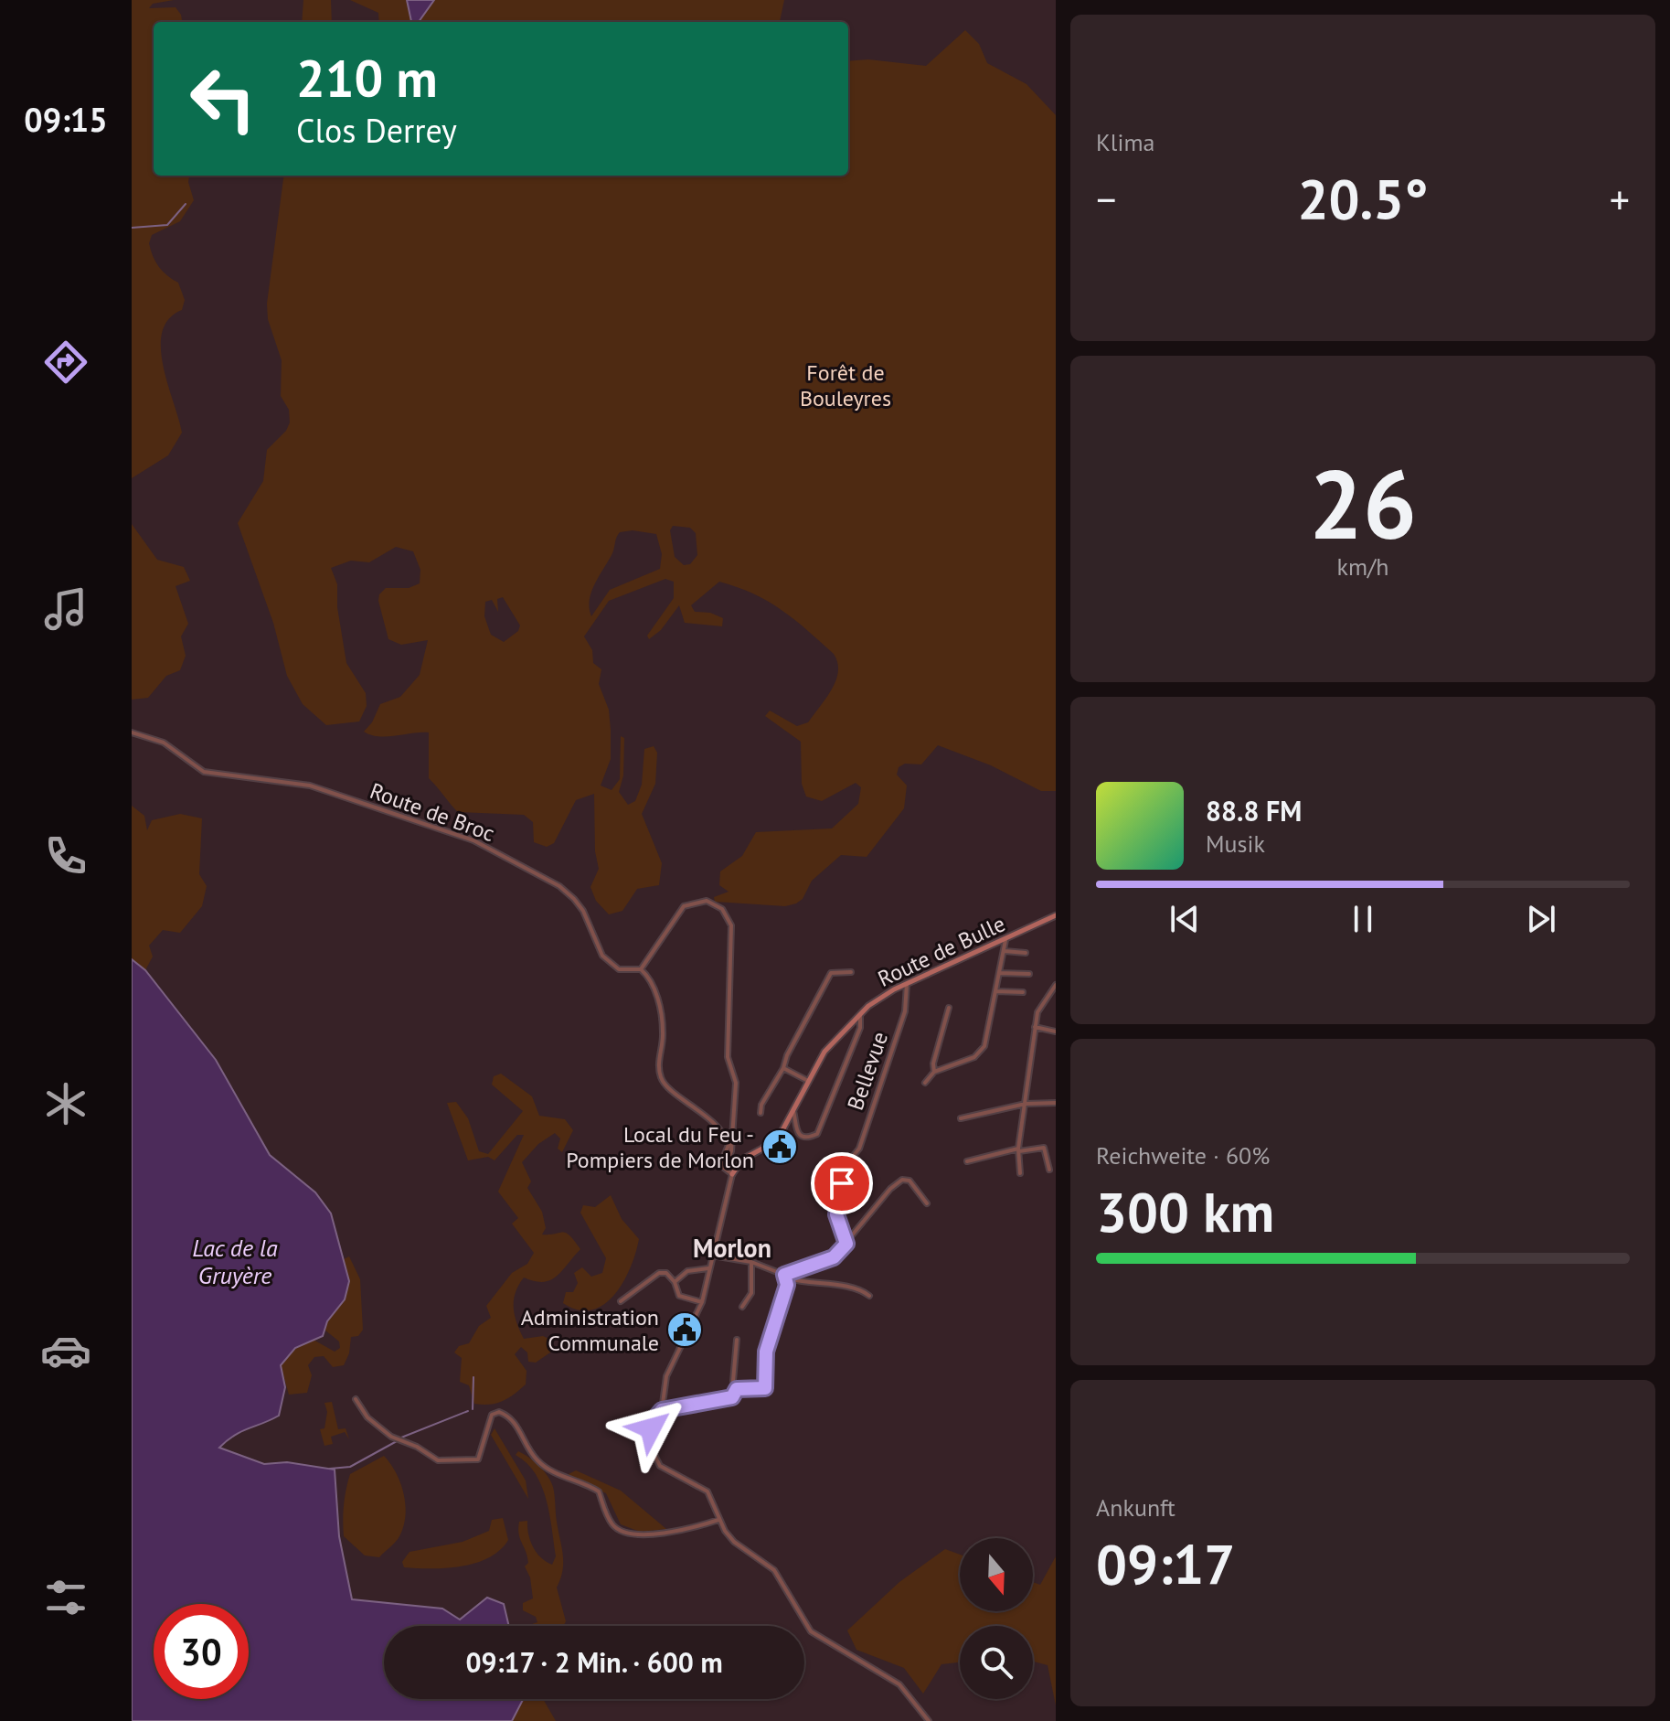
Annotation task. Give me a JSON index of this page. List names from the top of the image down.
{
  "streets": {
    "street": ["Route de Broc", "Route de Bulle", "Bellevue"]
  },
  "crossings": [
    ["Route de Bulle", "Bellevue"]
  ],
  "districts": ["Morlon"],
  "water": ["Lac de la Gruyère"],
  "parks": ["Forêt de Bouleyres"],
  "places": {
    "public building": ["Local du Feu - Pompiers de Morlon", "Administration Communale"]
  },
  "north": "bottom",
  "page": {
    "tabs": "09:15",
    "tile": [
      "Klima",
      ["26", "km/h"],
      ["Reichweite · 60%", "300 km"],
      ["Ankunft", "09:17"]
    ],
    "turn": ["210 m", "Clos Derrey"],
    "heat": ["−", "20.5°", "+"],
    "song": ["88.8 FM", "Musik"],
    "limit": "30",
    "trip": "09:17 · 2 Min. · 600 m"
  }
}
